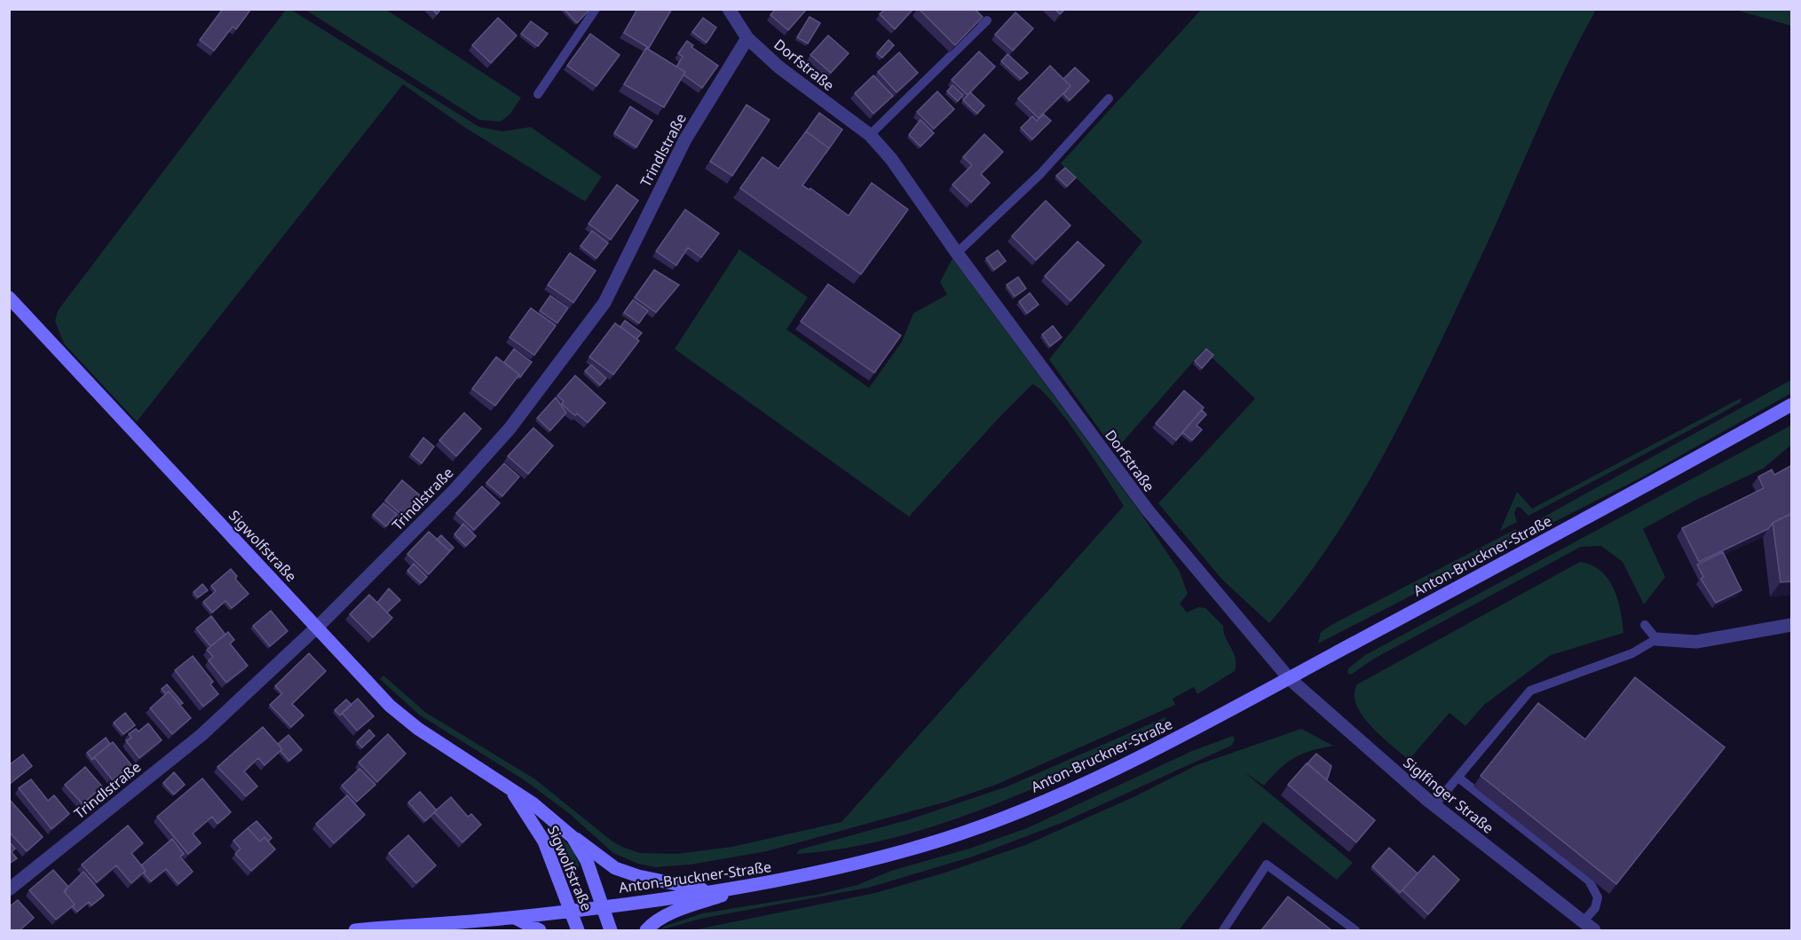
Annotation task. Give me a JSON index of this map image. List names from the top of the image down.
{
  "streets": {
    "main road": ["Sigwolfstraße", "Anton-Bruckner-Straße"],
    "street": ["Dorfstraße", "Trindlstraße", "Siglfinger Straße"]
  },
  "crossings": [
    ["Dorfstraße", "Trindlstraße"],
    ["Dorfstraße", "Anton-Bruckner-Straße"],
    ["Dorfstraße", "Siglfinger Straße"],
    ["Trindlstraße", "Sigwolfstraße"],
    ["Sigwolfstraße", "Anton-Bruckner-Straße"],
    ["Anton-Bruckner-Straße", "Siglfinger Straße"]
  ]
}
